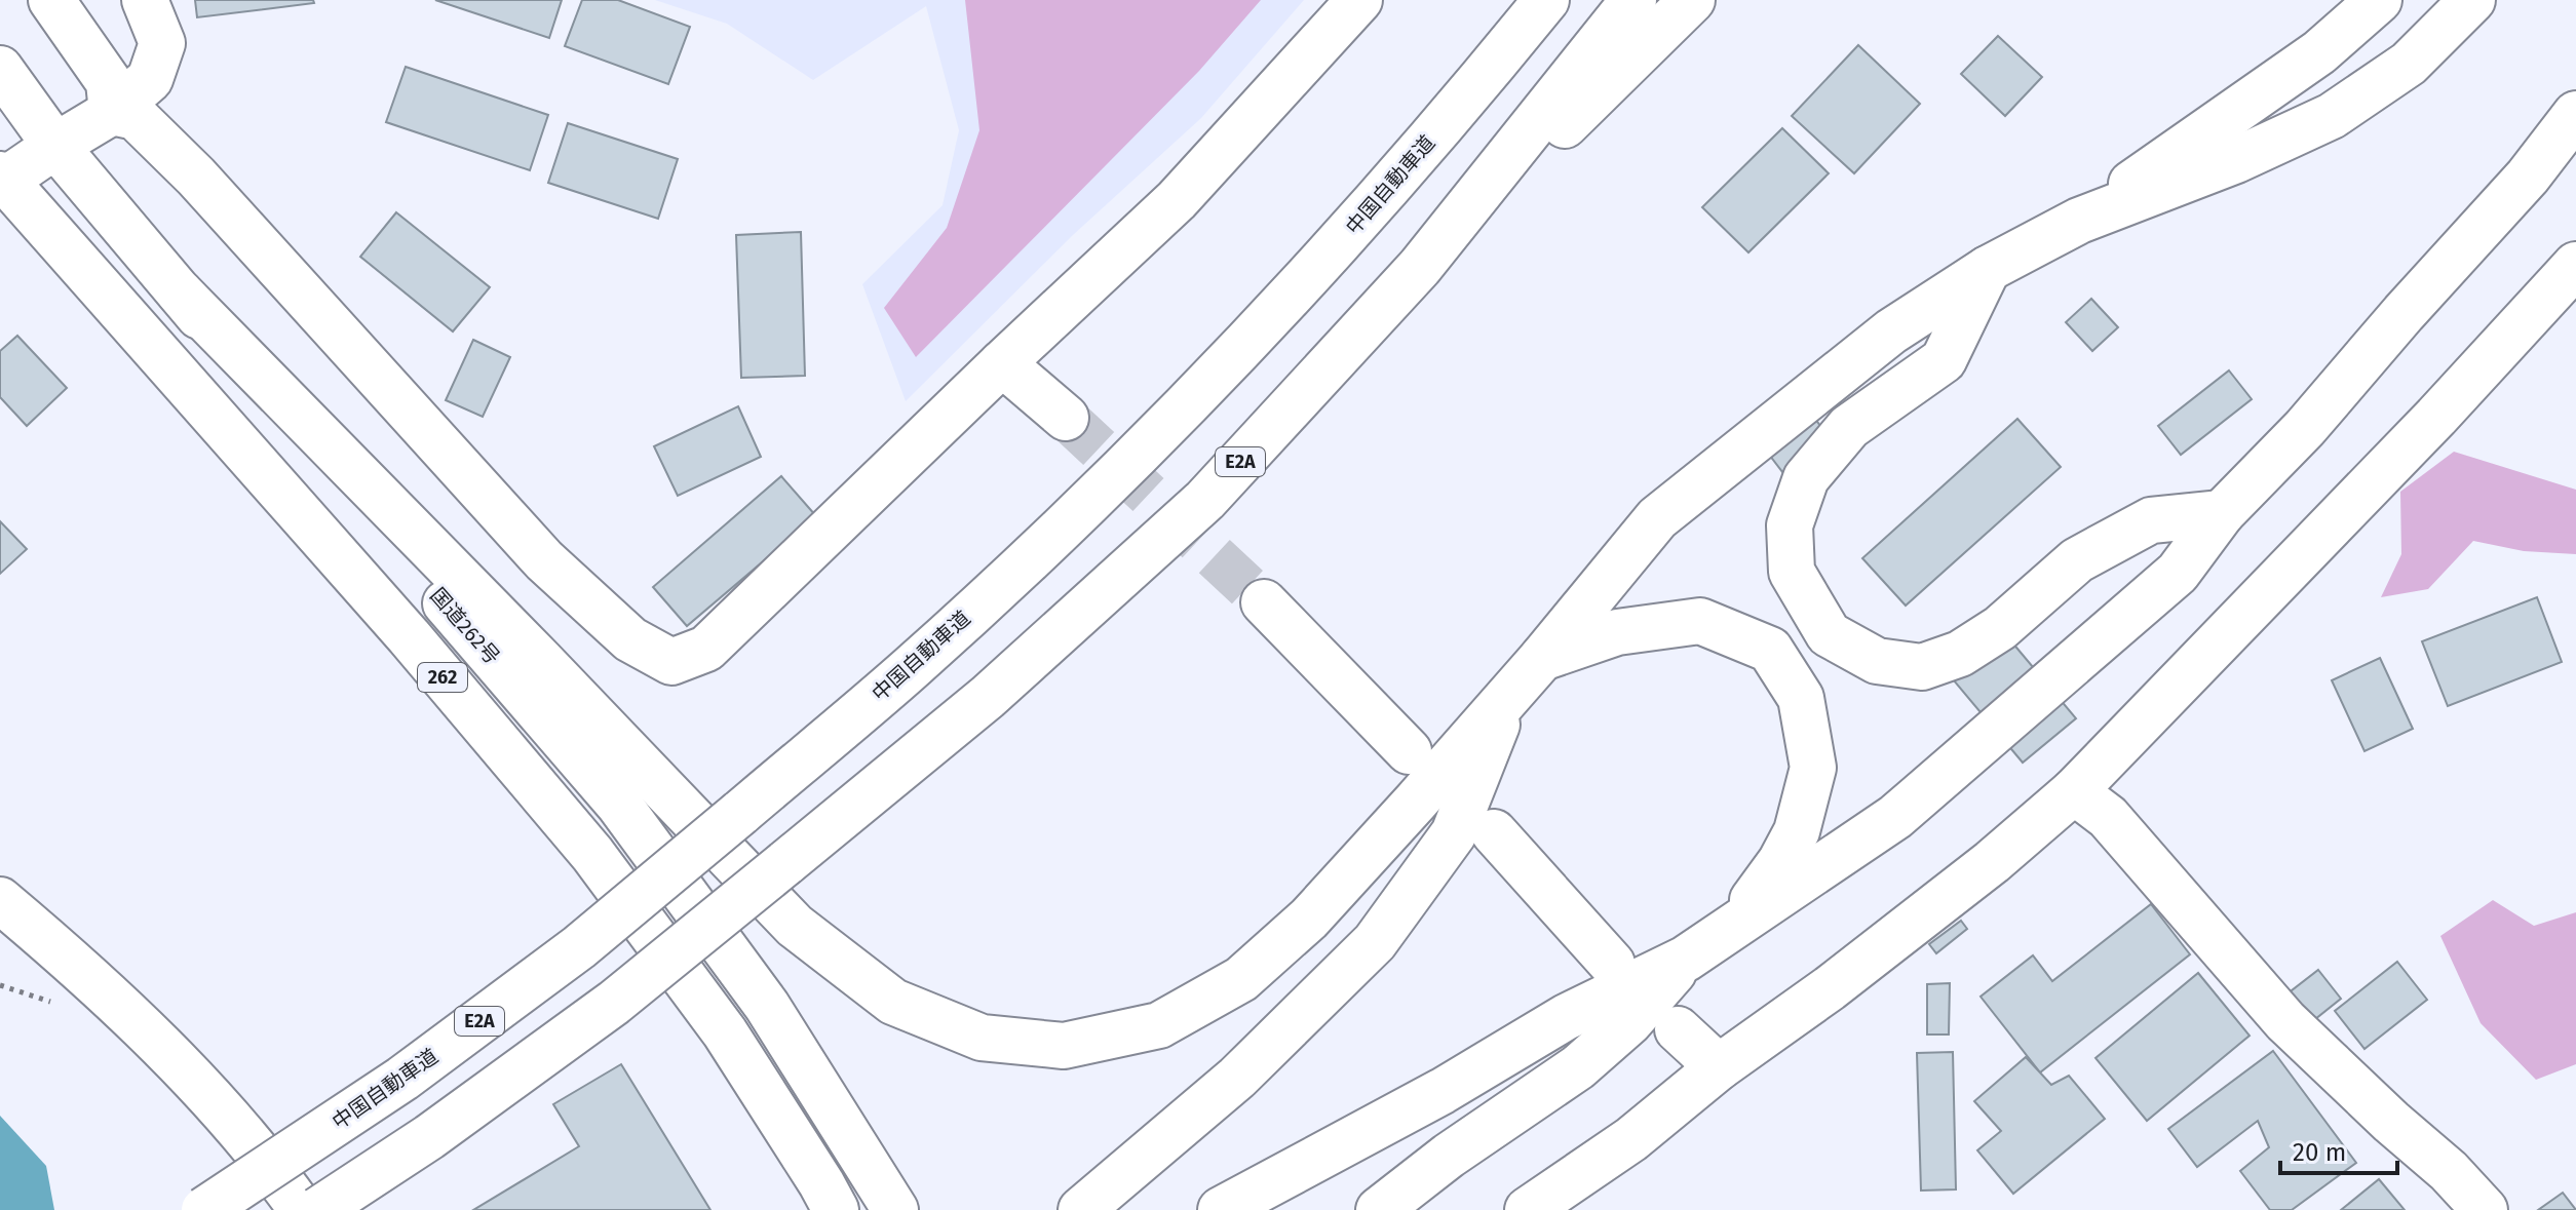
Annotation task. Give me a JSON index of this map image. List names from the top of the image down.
{
  "streets": {
    "main road": [
      "中国自動車道",
      "E2A",
      "国道262号",
      "262"
    ]
  },
  "scale_bar": "20 m"
}
